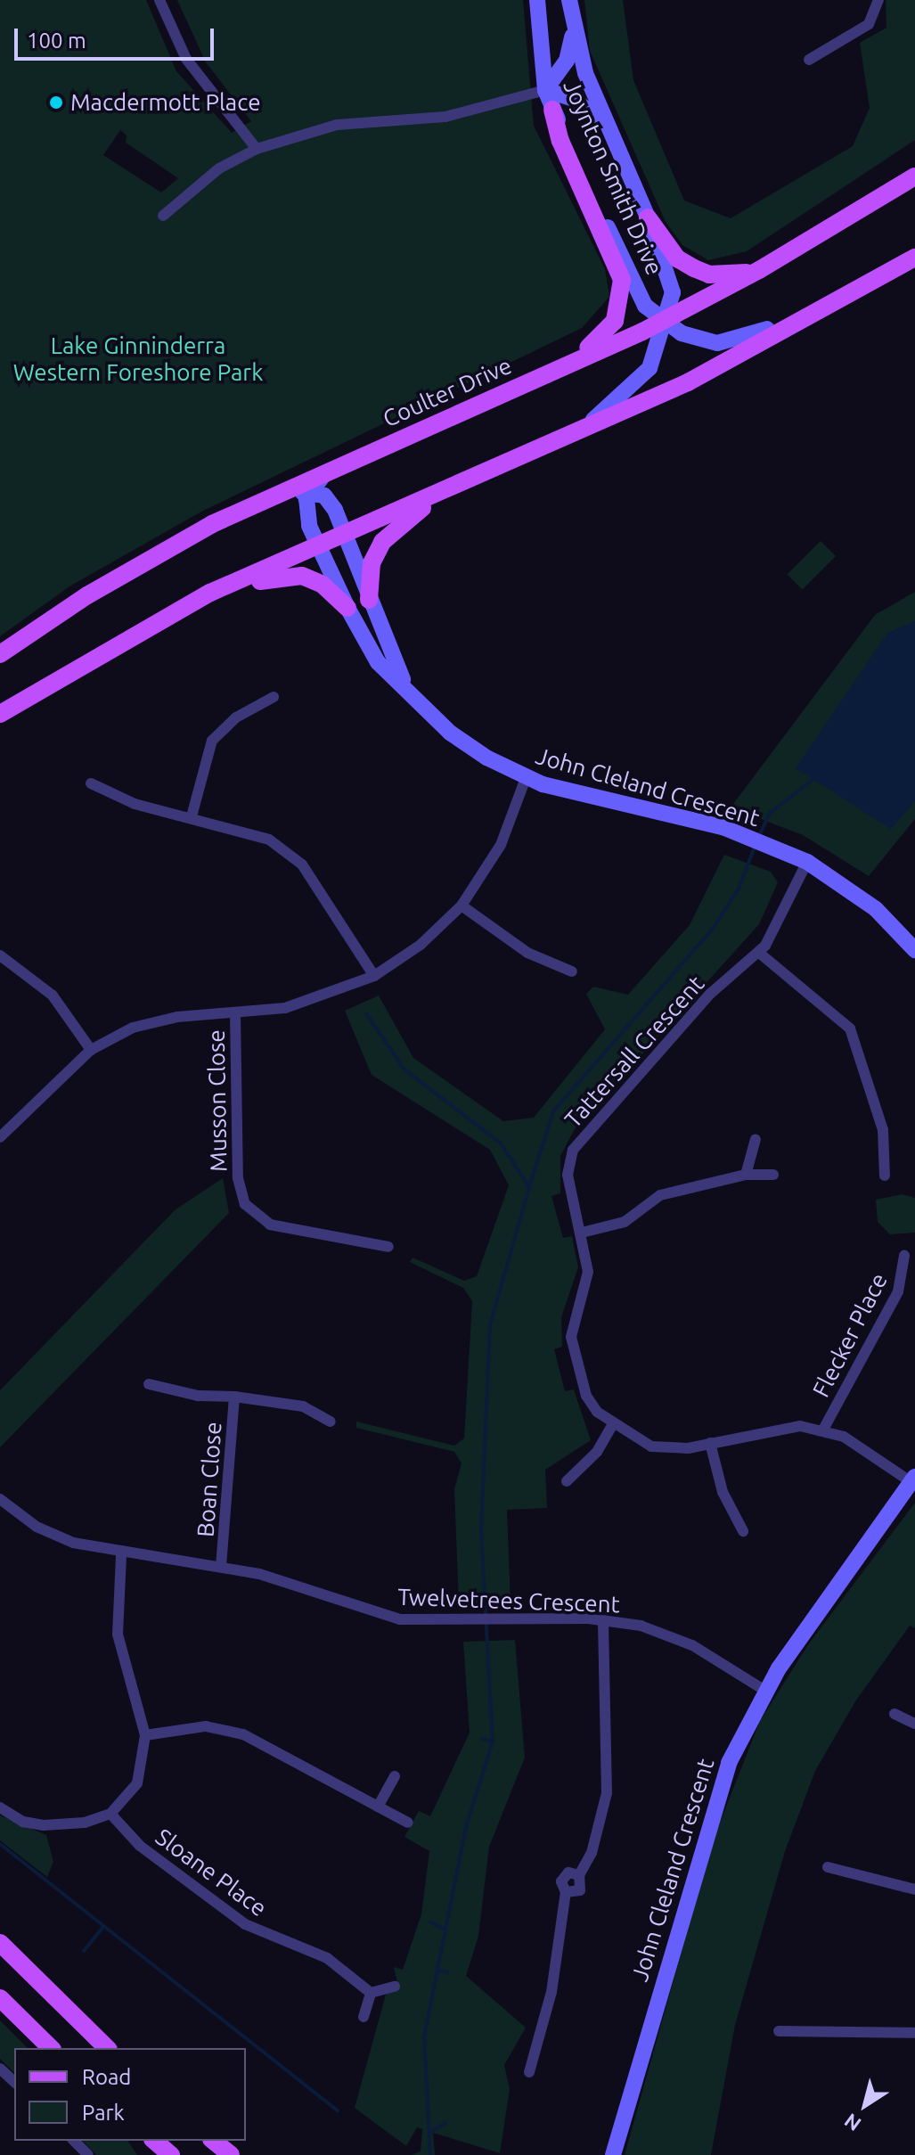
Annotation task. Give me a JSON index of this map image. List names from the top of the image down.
{
  "streets": {
    "main road": ["Coulter Drive"],
    "street": [
      "Joynton Smith Drive",
      "John Cleland Crescent",
      "Tattersall Crescent",
      "Musson Close",
      "Flecker Place",
      "Boan Close",
      "Twelvetrees Crescent",
      "Sloane Place"
    ]
  },
  "crossings": [
    ["Joynton Smith Drive", "Coulter Drive"],
    ["John Cleland Crescent", "Tattersall Crescent"],
    ["John Cleland Crescent", "Twelvetrees Crescent"],
    ["Tattersall Crescent", "Flecker Place"],
    ["Boan Close", "Twelvetrees Crescent"]
  ],
  "parks": ["Lake Ginninderra Western Foreshore Park"],
  "places": ["Macdermott Place"],
  "legend": ["Road", "Park"],
  "scale_bar": "100 m",
  "north": "bottom left"
}
